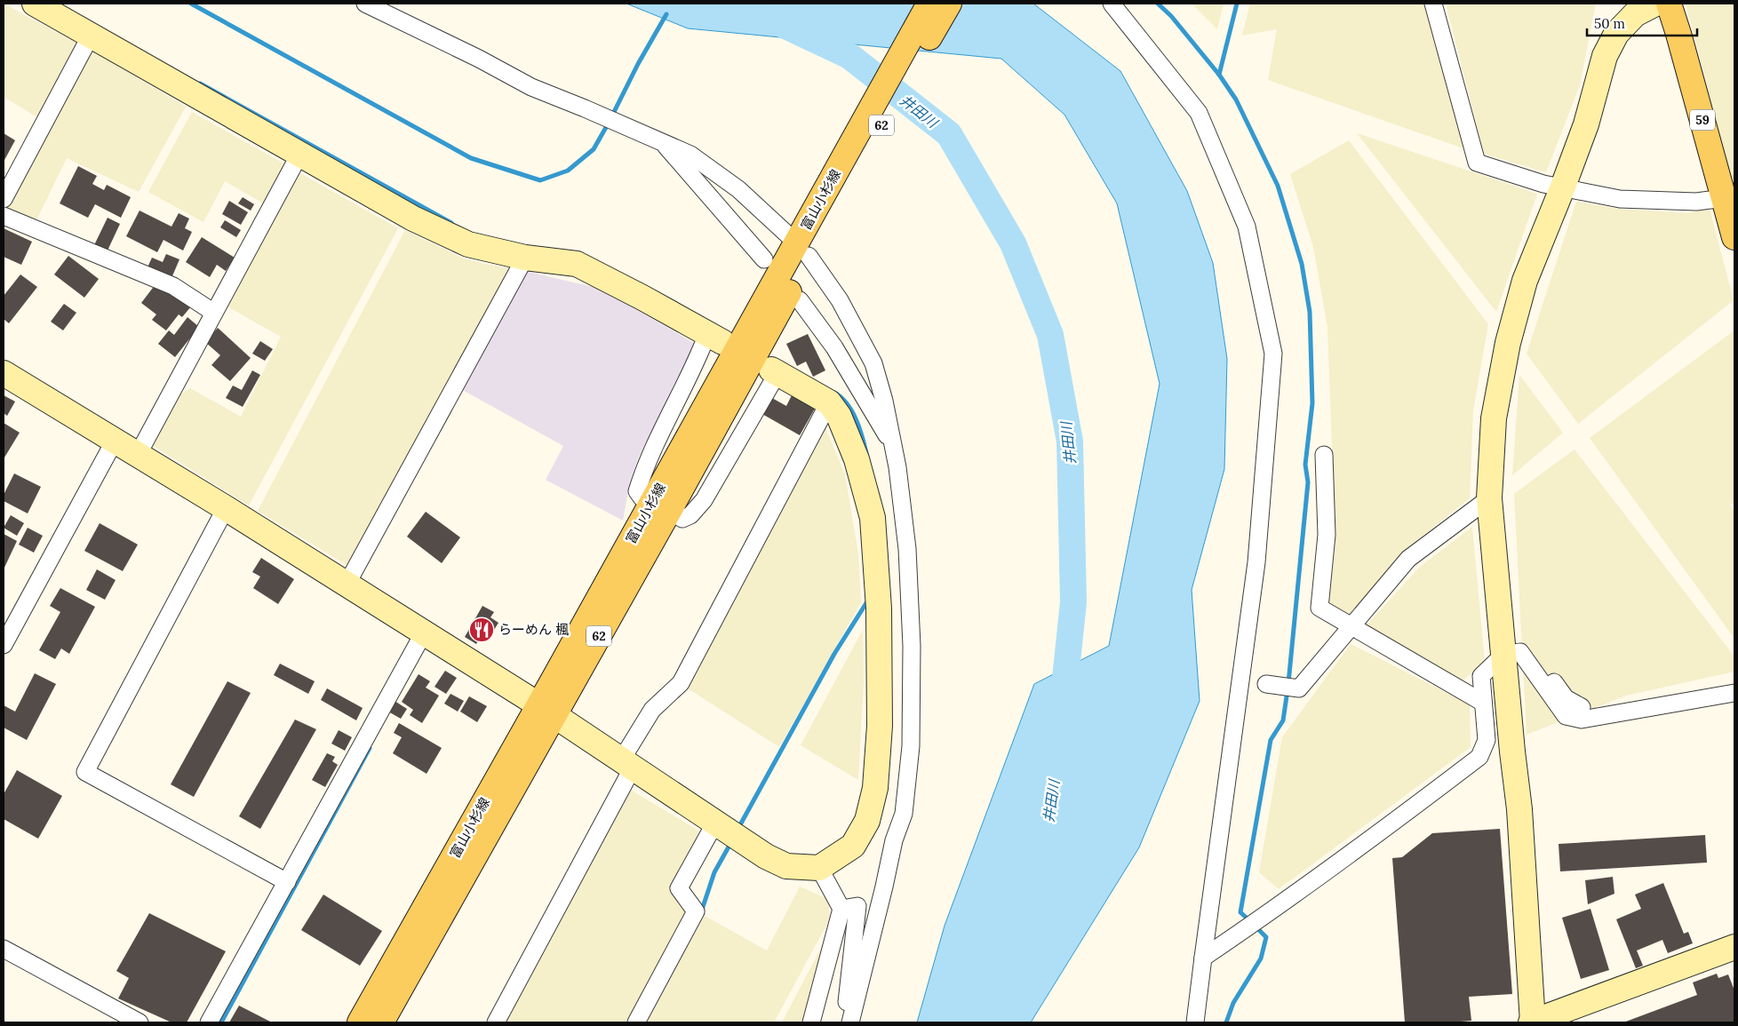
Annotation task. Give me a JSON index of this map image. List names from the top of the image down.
{
  "streets": {
    "main road": ["59", "62", "富山小杉線"]
  },
  "water": ["井田川"],
  "places": {
    "restaurant": ["らーめん 楓"]
  },
  "scale_bar": "50 m"
}
